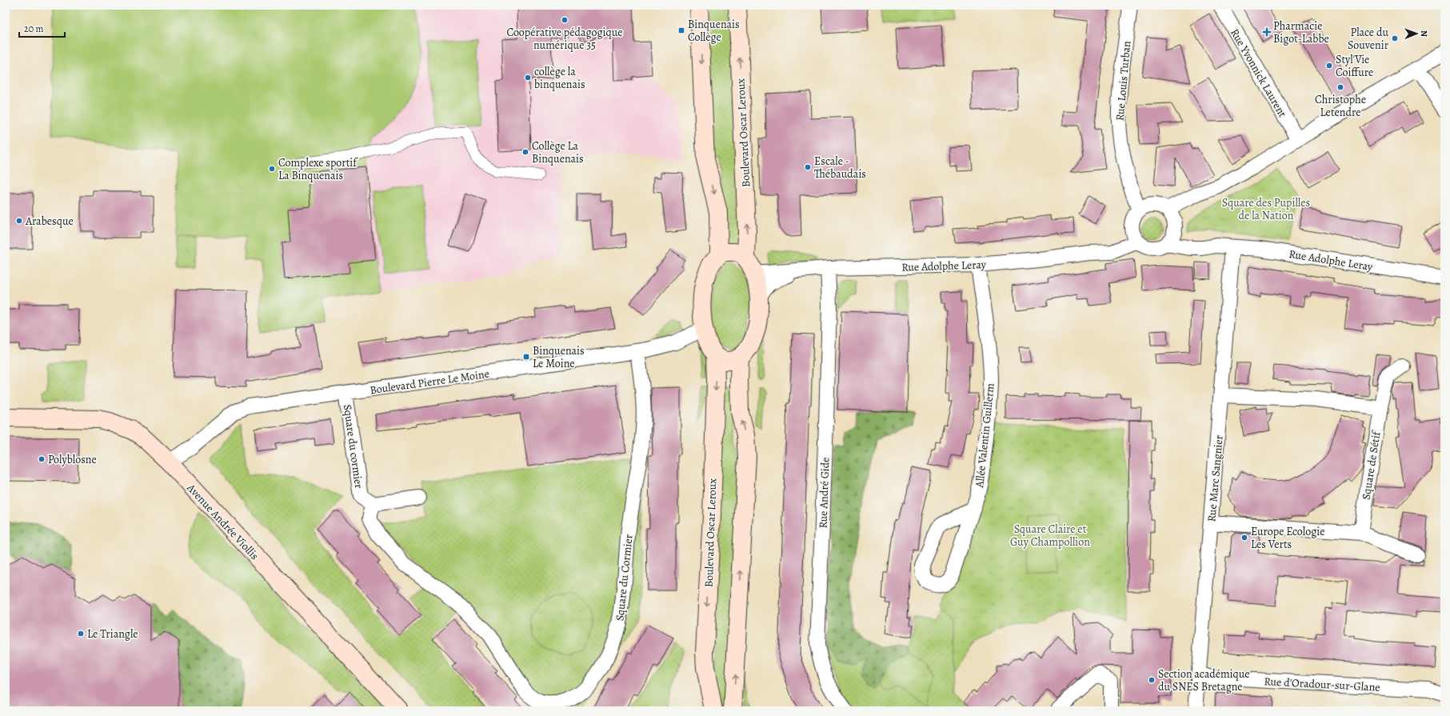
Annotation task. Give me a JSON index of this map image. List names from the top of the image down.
{
  "streets": {
    "main road": ["Boulevard Oscar Leroux", "Avenue Andrée Viollis"],
    "street": [
      "Rue Yvonnick Laurent",
      "Rue Louis Turban",
      "Rue Adolphe Leray",
      "Boulevard Pierre Le Moine",
      "Allée Valentin Guillerm",
      "Square du cormier",
      "Square de Sétif",
      "Rue Marc Sangnier",
      "Rue André Gide",
      "Square du Cormier",
      "Rue d'Oradour-sur-Glane"
    ]
  },
  "crossings": [
    ["Rue Louis Turban", "Rue Adolphe Leray"],
    ["Boulevard Oscar Leroux", "Rue Adolphe Leray"],
    ["Rue Adolphe Leray", "Allée Valentin Guillerm"],
    ["Rue Adolphe Leray", "Rue Marc Sangnier"],
    ["Rue Adolphe Leray", "Rue André Gide"],
    ["Boulevard Pierre Le Moine", "Square du cormier"],
    ["Boulevard Pierre Le Moine", "Avenue Andrée Viollis"],
    ["Boulevard Pierre Le Moine", "Square du Cormier"],
    ["Square du cormier", "Square du Cormier"],
    ["Rue Marc Sangnier", "Rue d'Oradour-sur-Glane"]
  ],
  "parks": ["Square des Pupilles de la Nation", "Square Claire et Guy Champollion"],
  "places": {
    "other": [
      "Coopérative pédagogique numérique 35",
      "Place du Souvenir",
      "Styl'Vie Coiffure",
      "collège la binquenais",
      "Christophe Letendre",
      "Collège La Binquenais",
      "Escale - Thébaudais",
      "Complexe sportif La Binquenais",
      "Arabesque",
      "Polyblosne",
      "Europe Ecologie Les Verts",
      "Le Triangle",
      "Section académique du SNES Bretagne"
    ],
    "transit": ["Binquenais Collège", "Binquenais Le Moine"],
    "health": ["Pharmacie Bigot-Labbe"]
  },
  "scale_bar": "20 m",
  "north": "right"
}
